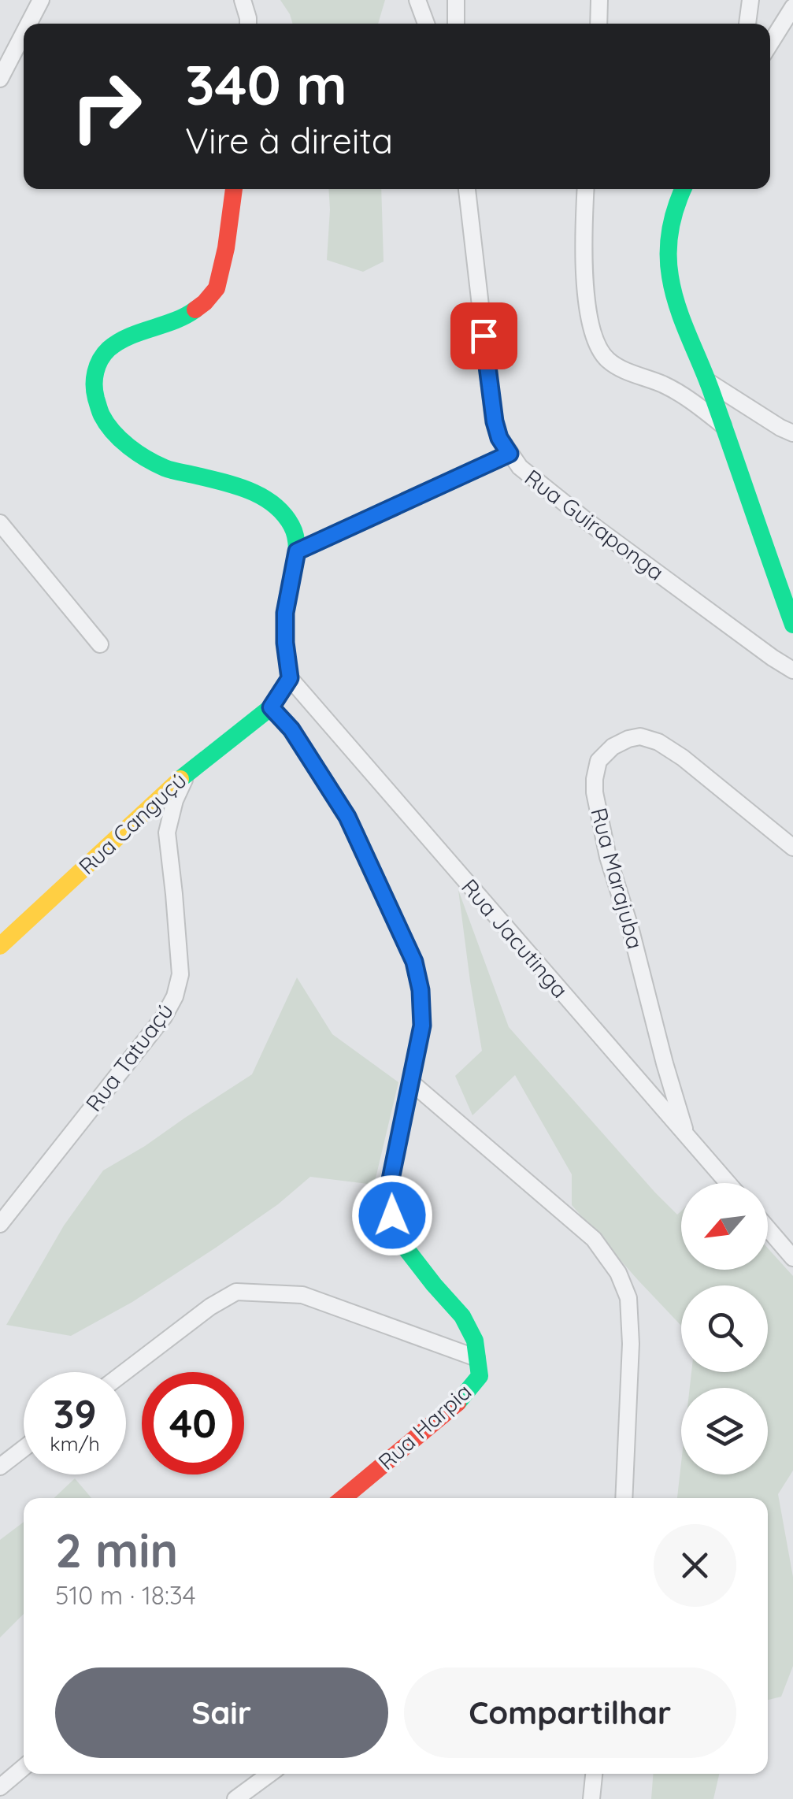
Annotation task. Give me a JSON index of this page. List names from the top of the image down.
{
  "streets": {
    "street": [
      "Rua Guiraponga",
      "Rua Canguçú",
      "Rua Marajuba",
      "Rua Jacutinga",
      "Rua Tatuaçú",
      "Rua Harpia"
    ]
  },
  "crossings": [
    ["Rua Canguçú", "Rua Tatuaçú"],
    ["Rua Canguçú", "Rua Harpia"],
    ["Rua Marajuba", "Rua Jacutinga"]
  ],
  "north": "bottom left",
  "page": {
    "turn": ["340 m", "Vire à direita"],
    "speed": "39 km/h",
    "limit": "40",
    "heading": ["2 min", "510 m · 18:34"],
    "buttons": ["Sair", "Compartilhar"]
  }
}
